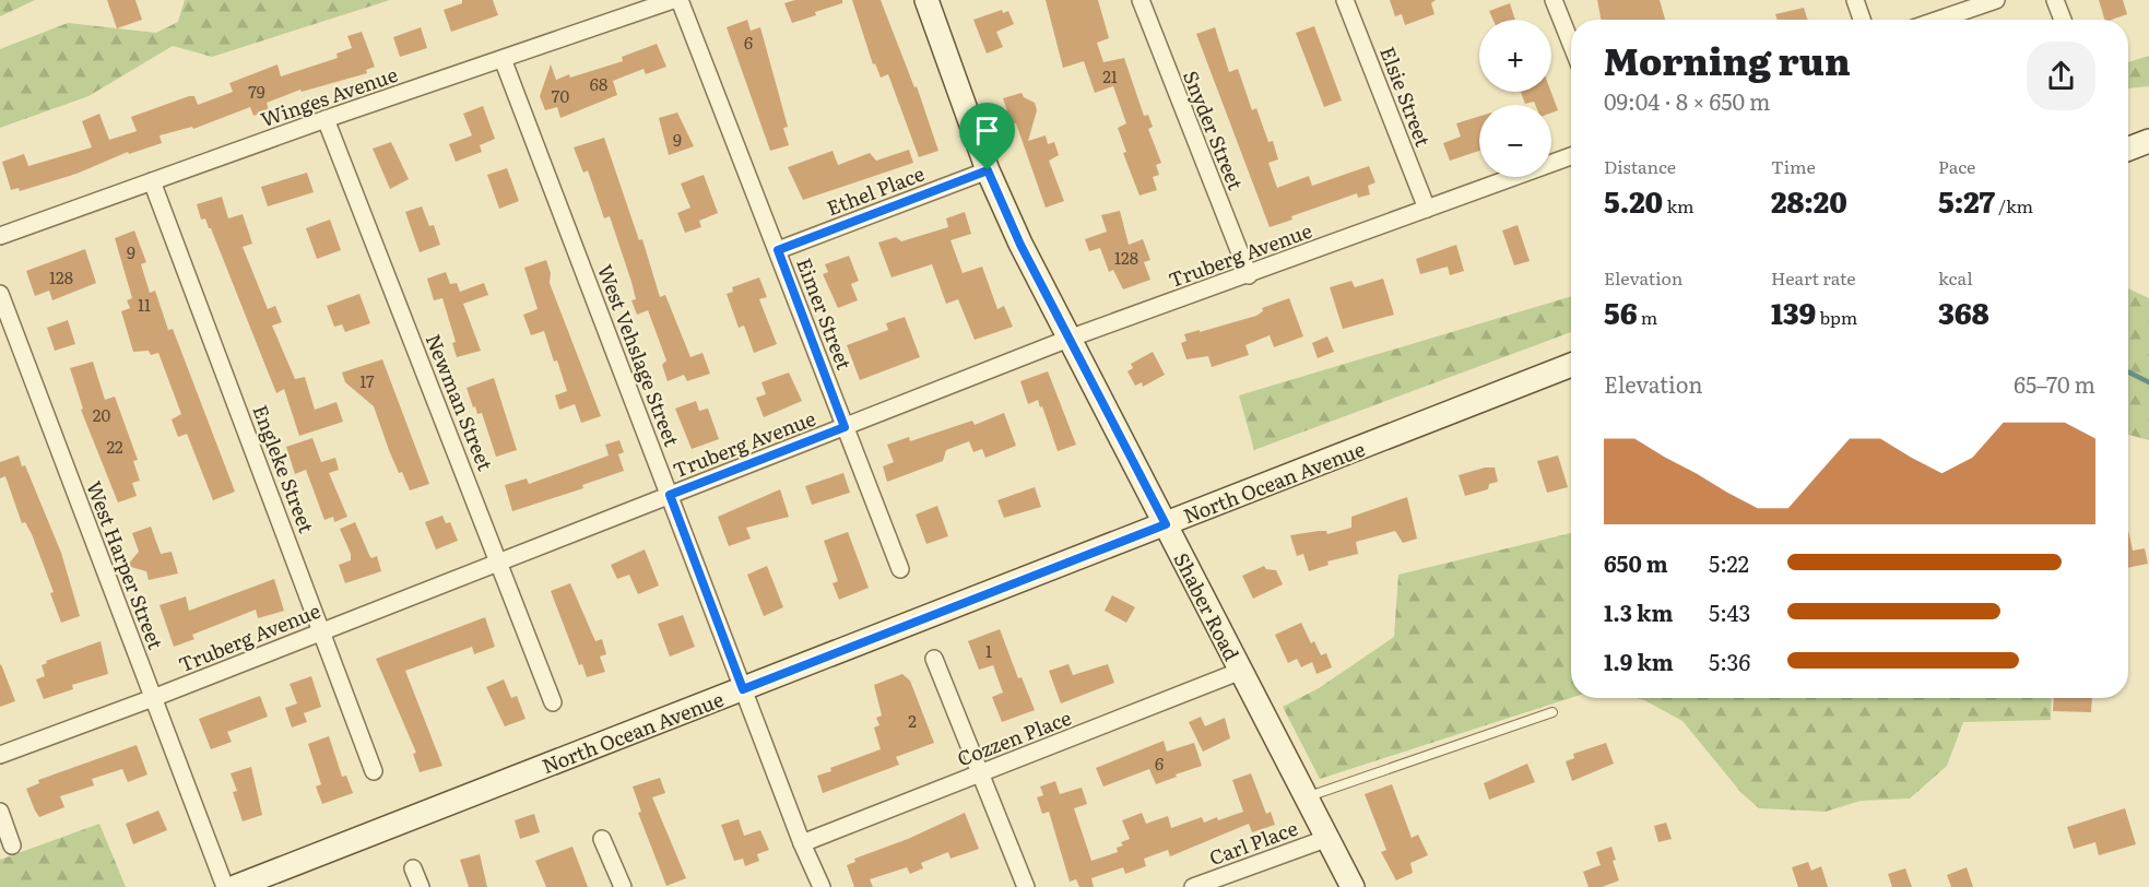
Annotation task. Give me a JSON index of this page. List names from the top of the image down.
{
  "streets": {
    "main road": ["North Ocean Avenue", "Shaber Road"],
    "street": [
      "Winges Avenue",
      "Elsie Street",
      "Snyder Street",
      "Ethel Place",
      "Truberg Avenue",
      "Eimer Street",
      "West Vehslage Street",
      "Newman Street",
      "Engleke Street",
      "West Harper Street",
      "Cozzen Place",
      "Carl Place"
    ]
  },
  "crossings": [
    ["Winges Avenue", "West Vehslage Street"],
    ["Winges Avenue", "Newman Street"],
    ["Winges Avenue", "Engleke Street"],
    ["Elsie Street", "Truberg Avenue"],
    ["Snyder Street", "Truberg Avenue"],
    ["Ethel Place", "Eimer Street"],
    ["Ethel Place", "Shaber Road"],
    ["Truberg Avenue", "Eimer Street"],
    ["Truberg Avenue", "West Vehslage Street"],
    ["Truberg Avenue", "Newman Street"],
    ["Truberg Avenue", "Engleke Street"],
    ["Truberg Avenue", "West Harper Street"],
    ["Truberg Avenue", "Shaber Road"],
    ["West Vehslage Street", "North Ocean Avenue"],
    ["West Vehslage Street", "Cozzen Place"],
    ["North Ocean Avenue", "Shaber Road"],
    ["Shaber Road", "Cozzen Place"],
    ["Shaber Road", "Carl Place"]
  ],
  "house_numbers": [
    "6",
    "21",
    "68",
    "79",
    "70",
    "9",
    "9",
    "128",
    "128",
    "11",
    "17",
    "20",
    "22",
    "1",
    "2",
    "6"
  ],
  "page": {
    "map_buttons": ["+", "−"],
    "heading": ["Morning run", "09:04 · 8 × 650 m"],
    "stats": [
      ["Distance", "5.20 km"],
      ["Time", "28:20"],
      ["Pace", "5:27 /km"],
      ["Elevation", "56 m"],
      ["Heart rate", "139 bpm"],
      ["kcal", "368"]
    ],
    "chart": ["Elevation", "65–70 m"],
    "list": [
      {
        "name": "650 m",
        "note": "5:22"
      },
      {
        "name": "1.3 km",
        "note": "5:43"
      },
      {
        "name": "1.9 km",
        "note": "5:36"
      }
    ]
  }
}
